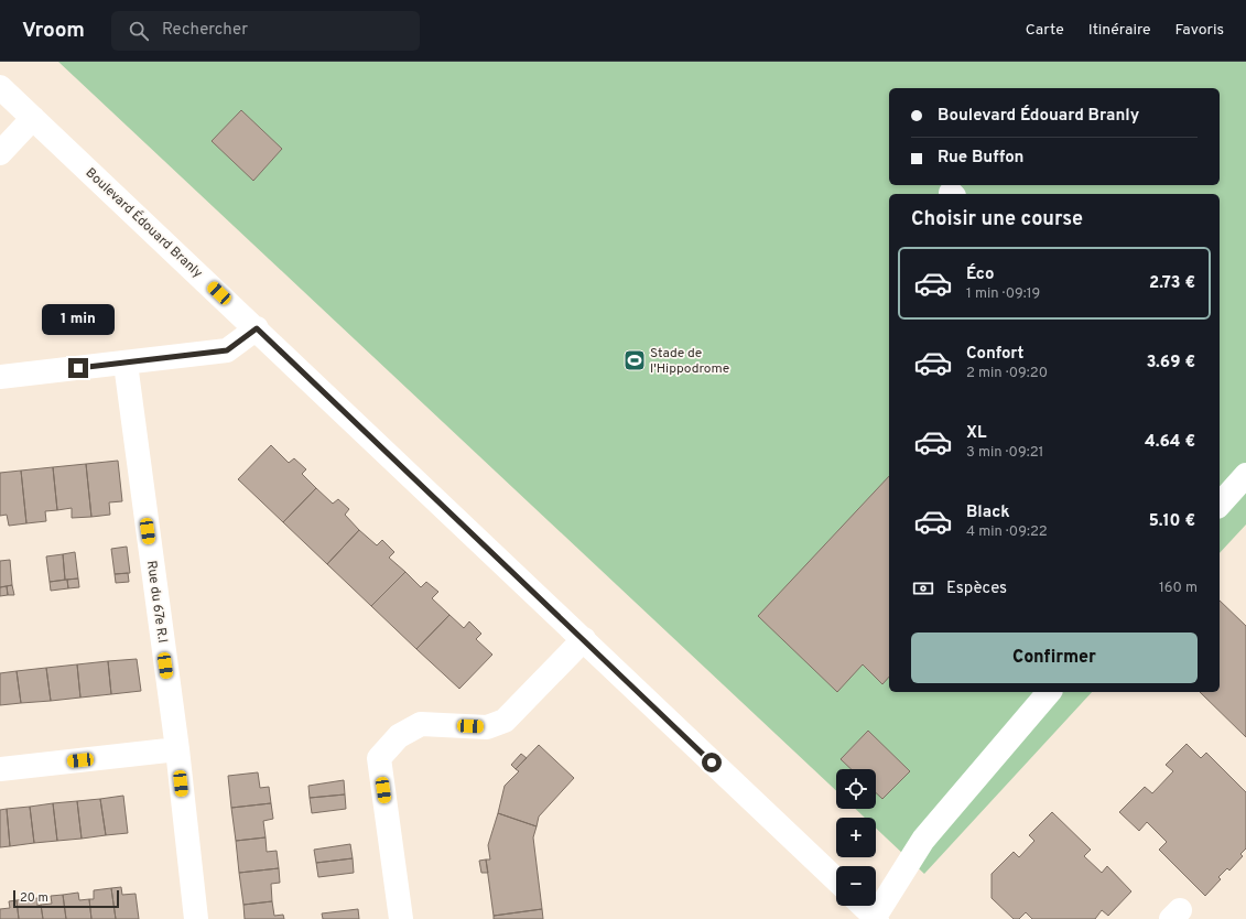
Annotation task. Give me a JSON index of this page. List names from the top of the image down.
{
  "streets": {
    "street": ["Boulevard Édouard Branly", "Rue du 67e R.I"]
  },
  "places": {
    "sports": ["Stade de l'Hippodrome"]
  },
  "scale_bar": "20 m",
  "page": {
    "header": "Vroom",
    "search": "Rechercher",
    "nav": ["Carte", "Itinéraire", "Favoris"],
    "banner": ["Boulevard Édouard Branly", "Rue Buffon"],
    "heading": "Choisir une course",
    "list": [
      {
        "name": "Éco",
        "note": "1 min · 09:19",
        "value": "2.73 €"
      },
      {
        "name": "Confort",
        "note": "2 min · 09:20",
        "value": "3.69 €"
      },
      {
        "name": "XL",
        "note": "3 min · 09:21",
        "value": "4.64 €"
      },
      {
        "name": "Black",
        "note": "4 min · 09:22",
        "value": "5.10 €"
      }
    ],
    "bubble": "1 min",
    "pay": ["Espèces", "160 m"],
    "buttons": "Confirmer",
    "map_buttons": ["+", "−"],
    "scale": "20 m"
  }
}
